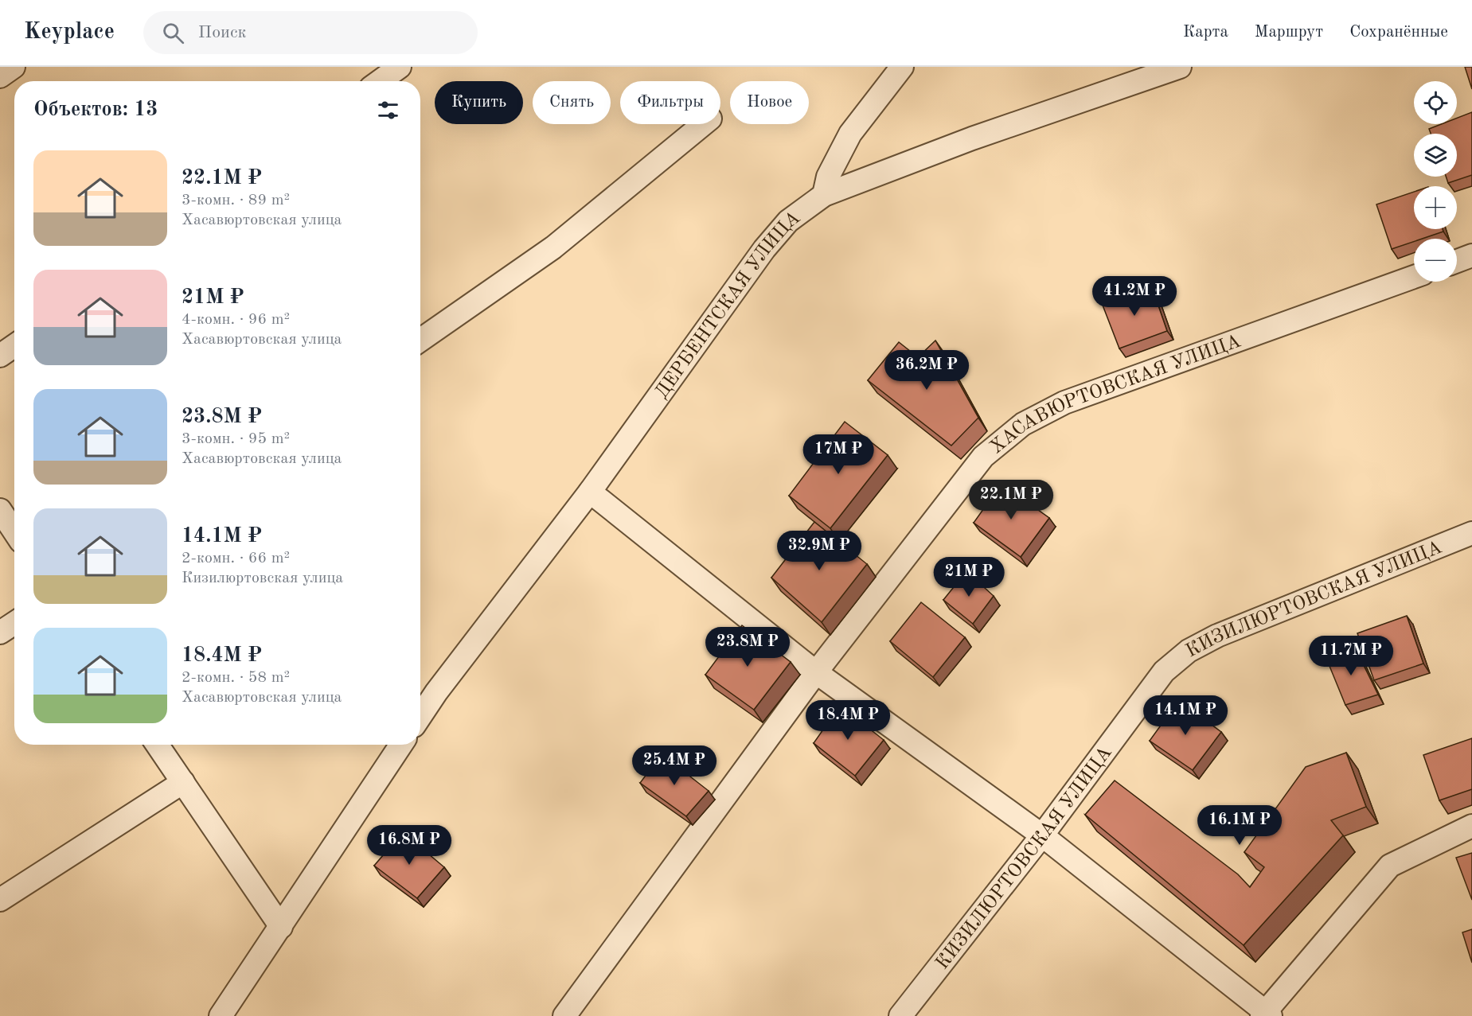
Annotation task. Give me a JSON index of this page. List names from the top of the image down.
{
  "streets": {
    "street": ["ДЕРБЕНТСКАЯ УЛИЦА", "ХАСАВЮРТОВСКАЯ УЛИЦА", "КИЗИЛЮРТОВСКАЯ УЛИЦА"]
  },
  "page": {
    "header": "Keyplace",
    "search": "Поиск",
    "nav": ["Карта", "Маршрут", "Сохранённые"],
    "map_buttons": ["+", "−"],
    "chip": [
      "Купить",
      "Снять",
      "Фильтры",
      "Новое"
    ],
    "heading": "Объектов: 13",
    "list": [
      {
        "name": "22.1M ₽",
        "note": "3-комн. · 89 m² · Хасавюртовская улица"
      },
      {
        "name": "21M ₽",
        "note": "4-комн. · 96 m² · Хасавюртовская улица"
      },
      {
        "name": "23.8M ₽",
        "note": "3-комн. · 95 m² · Хасавюртовская улица"
      },
      {
        "name": "14.1M ₽",
        "note": "2-комн. · 66 m² · Кизилюртовская улица"
      },
      {
        "name": "18.4M ₽",
        "note": "2-комн. · 58 m² · Хасавюртовская улица"
      }
    ],
    "price": [
      "41.2M ₽",
      "36.2M ₽",
      "17M ₽",
      "22.1M ₽",
      "32.9M ₽",
      "21M ₽",
      "23.8M ₽",
      "11.7M ₽",
      "14.1M ₽",
      "18.4M ₽",
      "25.4M ₽",
      "16.1M ₽",
      "16.8M ₽"
    ]
  }
}
